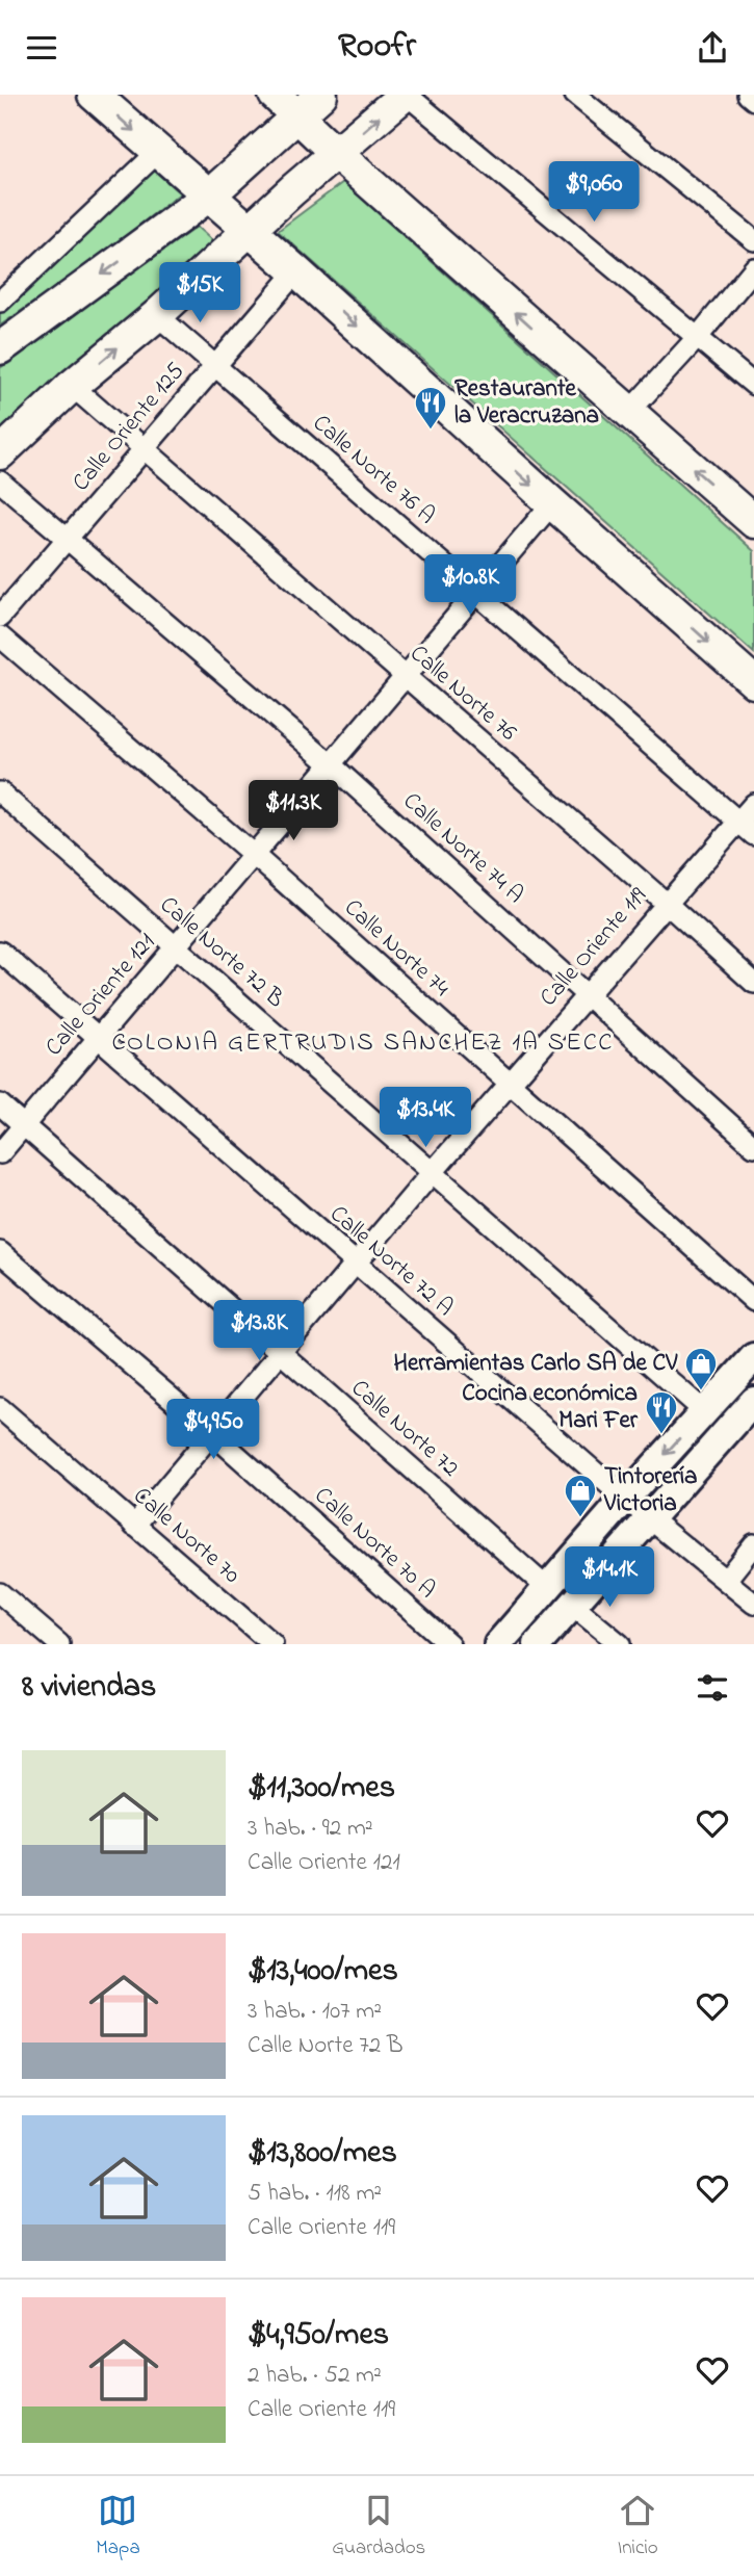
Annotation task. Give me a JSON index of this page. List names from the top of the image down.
{
  "streets": {
    "street": [
      "Calle Oriente 125",
      "Calle Norte 76 A",
      "Calle Norte 76",
      "Calle Norte 74 A",
      "Calle Oriente 119",
      "Calle Norte 74",
      "Calle Norte 72 B",
      "Calle Oriente 121",
      "Calle Norte 72 A",
      "Calle Norte 72",
      "Calle Norte 70",
      "Calle Norte 70 A"
    ]
  },
  "crossings": [
    ["Calle Oriente 125", "Calle Norte 76 A"],
    ["Calle Oriente 125", "Calle Norte 76"],
    ["Calle Oriente 125", "Calle Norte 74 A"],
    ["Calle Norte 76 A", "Calle Oriente 119"],
    ["Calle Norte 76 A", "Calle Oriente 121"],
    ["Calle Norte 76", "Calle Oriente 119"],
    ["Calle Norte 76", "Calle Oriente 121"],
    ["Calle Norte 74 A", "Calle Oriente 119"],
    ["Calle Norte 74 A", "Calle Oriente 121"],
    ["Calle Oriente 119", "Calle Norte 74"],
    ["Calle Oriente 119", "Calle Norte 72 B"],
    ["Calle Oriente 119", "Calle Norte 72 A"],
    ["Calle Oriente 119", "Calle Norte 72"],
    ["Calle Oriente 119", "Calle Norte 70"],
    ["Calle Oriente 119", "Calle Norte 70 A"],
    ["Calle Norte 74", "Calle Oriente 121"],
    ["Calle Norte 72 B", "Calle Oriente 121"],
    ["Calle Oriente 121", "Calle Norte 72 A"],
    ["Calle Oriente 121", "Calle Norte 72"]
  ],
  "districts": ["COLONIA GERTRUDIS SANCHEZ 1A SECC"],
  "places": {
    "restaurant": ["Restaurante la Veracruzana", "Cocina económica Mari Fer"],
    "shop": ["Herramientas Carlo SA de CV", "Tintorería Victoria"]
  },
  "page": {
    "header": "Roofr",
    "price": [
      "$9,060",
      "$15K",
      "$10.8K",
      "$11.3K",
      "$13.4K",
      "$13.8K",
      "$4,950",
      "$14.1K"
    ],
    "heading": "8 viviendas",
    "list": [
      {
        "name": "$11,300/mes",
        "note": "3 hab. · 92 m² · Calle Oriente 121"
      },
      {
        "name": "$13,400/mes",
        "note": "3 hab. · 107 m² · Calle Norte 72 B"
      },
      {
        "name": "$13,800/mes",
        "note": "5 hab. · 118 m² · Calle Oriente 119"
      },
      {
        "name": "$4,950/mes",
        "note": "2 hab. · 52 m² · Calle Oriente 119"
      }
    ],
    "tabs": ["Mapa", "Guardados", "Inicio"]
  }
}
